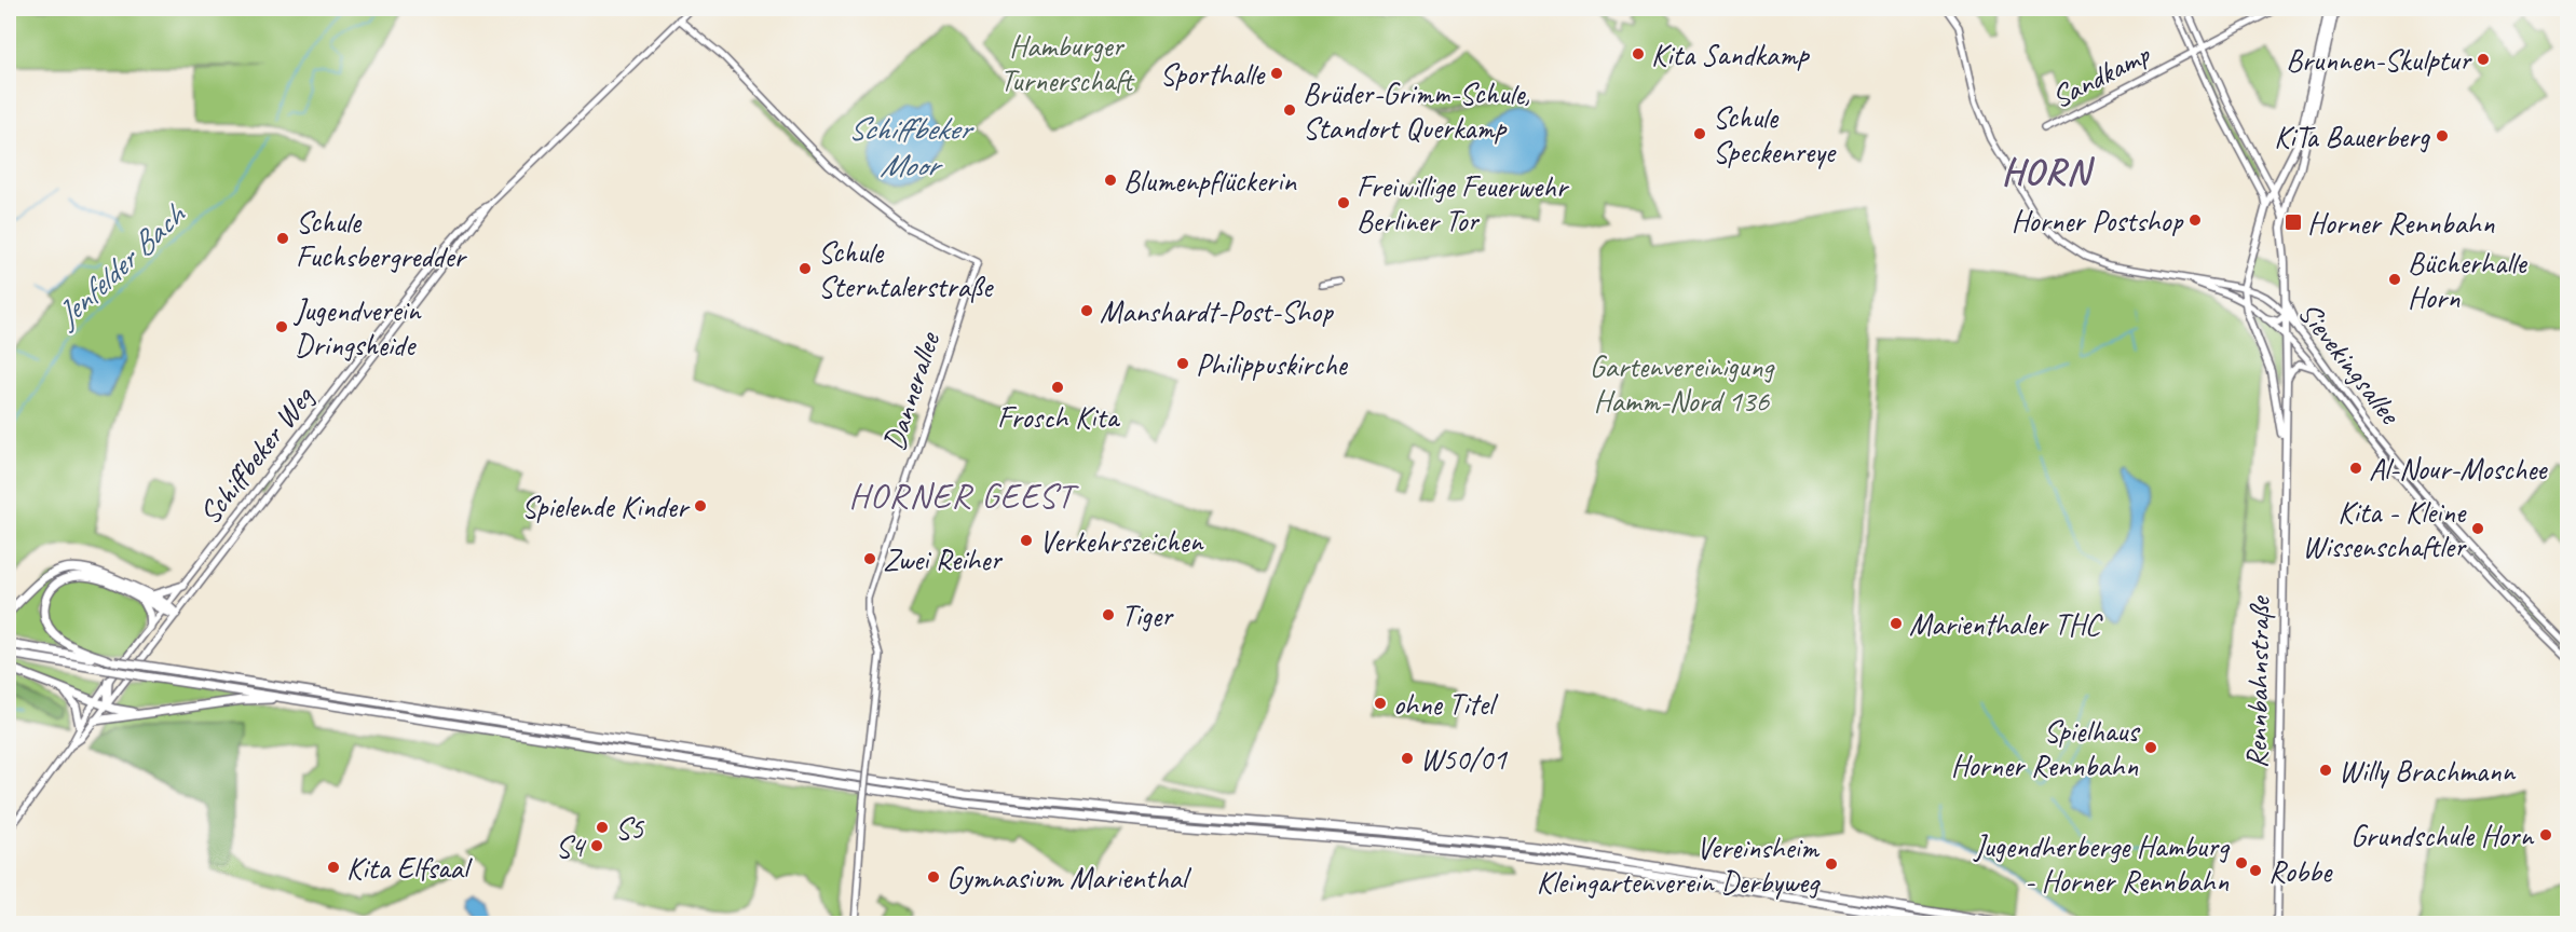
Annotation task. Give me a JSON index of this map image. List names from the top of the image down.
{
  "streets": {
    "main road": [
      "Sandkamp",
      "Sievekingsallee",
      "Dannerallee",
      "Schiffbeker Weg",
      "Rennbahnstraße"
    ]
  },
  "crossings": [
    ["Sievekingsallee", "Rennbahnstraße"],
    ["Dannerallee", "Schiffbeker Weg"]
  ],
  "districts": ["HORN", "HORNER GEEST"],
  "water": ["Schiffbeker Moor", "Jenfelder Bach"],
  "parks": ["Hamburger Turnerschaft", "Gartenvereinigung Hamm-Nord 136"],
  "places": {
    "other": [
      "Kita Sandkamp",
      "Brunnen-Skulptur",
      "Sporthalle",
      "Brüder-Grimm-Schule, Standort Querkamp",
      "Schule Speckenreye",
      "KiTa Bauerberg",
      "Blumenpflückerin",
      "Freiwillige Feuerwehr Berliner Tor",
      "Horner Postshop",
      "Schule Fuchsbergredder",
      "Schule Sterntalerstraße",
      "Bücherhalle Horn",
      "Manshardt-Post-Shop",
      "Jugendverein Dringsheide",
      "Philippuskirche",
      "Frosch Kita",
      "Al-Nour-Moschee",
      "Spielende Kinder",
      "Kita - Kleine Wissenschaftler",
      "Verkehrszeichen",
      "Zwei Reiher",
      "Tiger",
      "Marienthaler THC",
      "ohne Titel",
      "Spielhaus Horner Rennbahn",
      "W50/01",
      "Willy Brachmann",
      "S5",
      "Grundschule Horn",
      "S4",
      "Jugendherberge Hamburg - Horner Rennbahn",
      "Vereinsheim Kleingartenverein Derbyweg",
      "Kita Elfsaal",
      "Robbe",
      "Gymnasium Marienthal"
    ],
    "transit": ["Horner Rennbahn"]
  }
}
